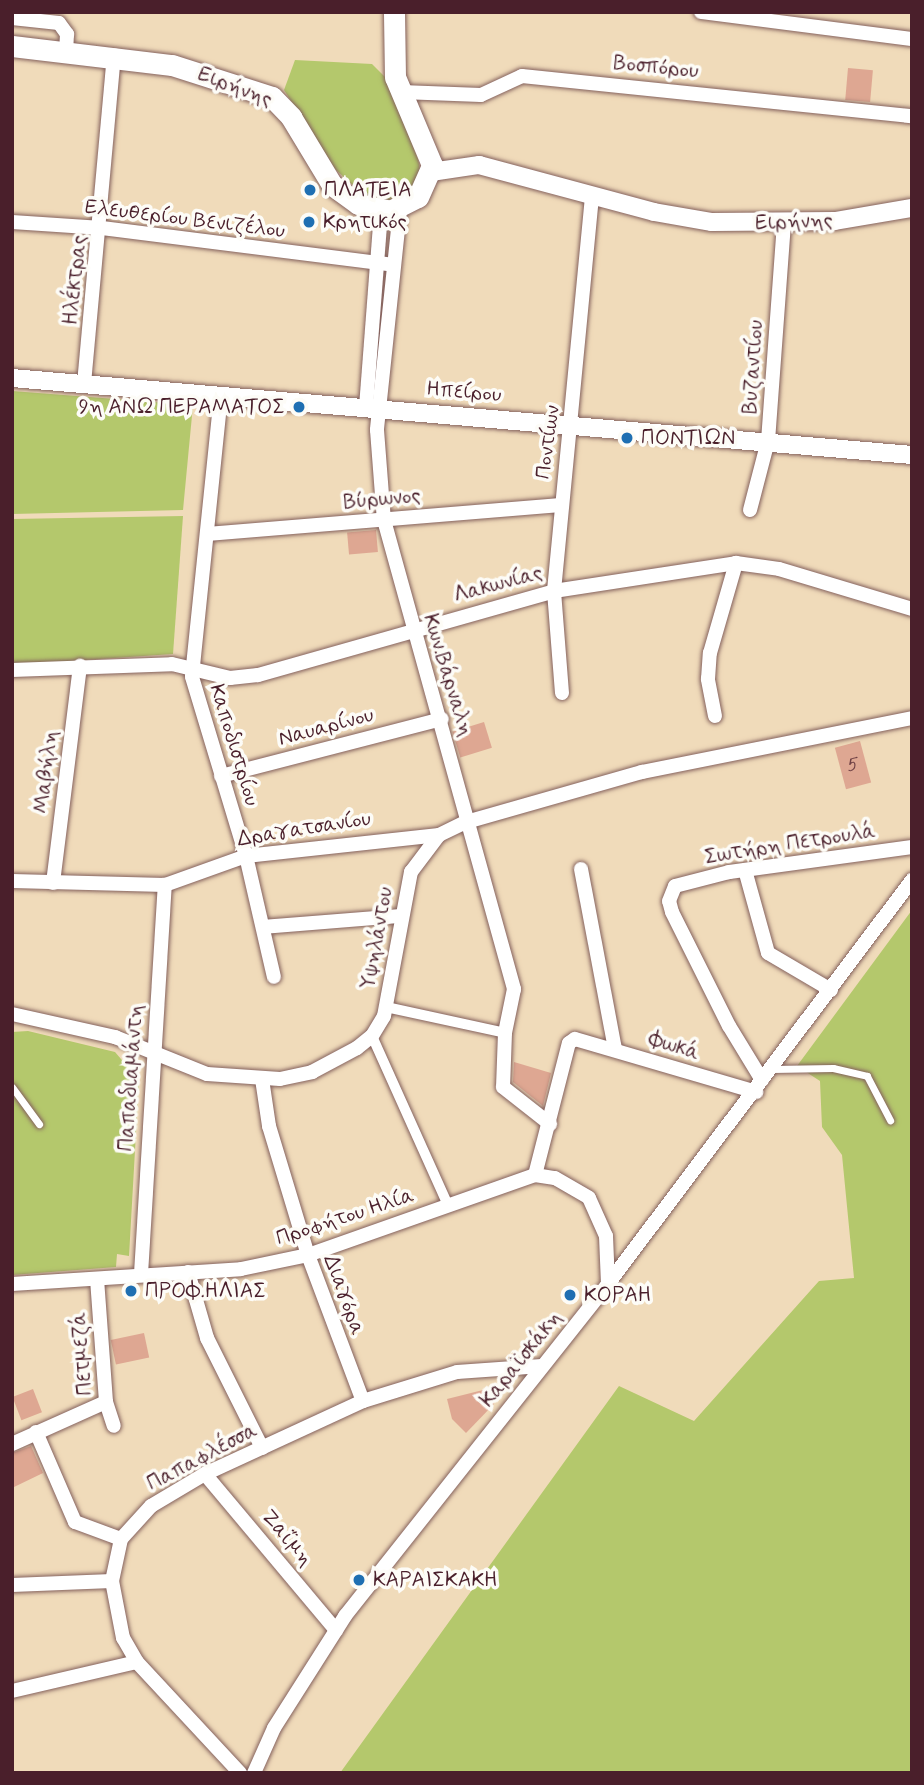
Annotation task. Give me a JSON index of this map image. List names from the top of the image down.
{
  "streets": {
    "main road": ["Ειρήνης"],
    "street": [
      "Βοσπόρου",
      "Ελευθερίου Βενιζέλου",
      "Ηλέκτρας",
      "Βυζαντίου",
      "Ηπείρου",
      "Ποντίων",
      "Βύρωνος",
      "Λακωνίας",
      "Κων.Βάρναλη",
      "Ναυαρίνου",
      "Καποδιστρίου",
      "Μαβήλη",
      "Δραγατσανίου",
      "Σωτήρη Πετρουλά",
      "Υψηλάντου",
      "Φωκά",
      "Παπαδιαμάντη",
      "Προφήτου Ηλία",
      "Διαγόρα",
      "Πετμεζά",
      "Καραϊσκάκη",
      "Παπαφλέσσα",
      "Ζαΐμη"
    ]
  },
  "crossings": [
    ["Ειρήνης", "Ηλέκτρας"],
    ["Ειρήνης", "Βυζαντίου"],
    ["Ειρήνης", "Ποντίων"],
    ["Ειρήνης", "Κων.Βάρναλη"],
    ["Ελευθερίου Βενιζέλου", "Ηλέκτρας"],
    ["Ελευθερίου Βενιζέλου", "Κων.Βάρναλη"],
    ["Ηλέκτρας", "Ηπείρου"],
    ["Βυζαντίου", "Ηπείρου"],
    ["Ηπείρου", "Ποντίων"],
    ["Ηπείρου", "Κων.Βάρναλη"],
    ["Ηπείρου", "Καποδιστρίου"],
    ["Ποντίων", "Βύρωνος"],
    ["Ποντίων", "Λακωνίας"],
    ["Βύρωνος", "Κων.Βάρναλη"],
    ["Βύρωνος", "Καποδιστρίου"],
    ["Λακωνίας", "Κων.Βάρναλη"],
    ["Λακωνίας", "Καποδιστρίου"],
    ["Λακωνίας", "Μαβήλη"],
    ["Κων.Βάρναλη", "Ναυαρίνου"],
    ["Κων.Βάρναλη", "Υψηλάντου"],
    ["Κων.Βάρναλη", "Φωκά"],
    ["Ναυαρίνου", "Καποδιστρίου"],
    ["Καποδιστρίου", "Δραγατσανίου"],
    ["Μαβήλη", "Δραγατσανίου"],
    ["Δραγατσανίου", "Υψηλάντου"],
    ["Δραγατσανίου", "Παπαδιαμάντη"],
    ["Σωτήρη Πετρουλά", "Φωκά"],
    ["Σωτήρη Πετρουλά", "Καραϊσκάκη"],
    ["Φωκά", "Καραϊσκάκη"],
    ["Παπαδιαμάντη", "Προφήτου Ηλία"],
    ["Προφήτου Ηλία", "Διαγόρα"],
    ["Προφήτου Ηλία", "Πετμεζά"],
    ["Διαγόρα", "Παπαφλέσσα"],
    ["Καραϊσκάκη", "Παπαφλέσσα"],
    ["Καραϊσκάκη", "Ζαΐμη"],
    ["Παπαφλέσσα", "Ζαΐμη"]
  ],
  "places": [
    "ΠΛΑΤΕΙΑ",
    "Κρητικός",
    "9η ΑΝΩ ΠΕΡΑΜΑΤΟΣ",
    "ΠΟΝΤΙΩΝ",
    "ΠΡΟΦ.ΗΛΙΑΣ",
    "ΚΟΡΑΗ",
    "ΚΑΡΑΙΣΚΑΚΗ"
  ],
  "house_numbers": ["5"]
}
